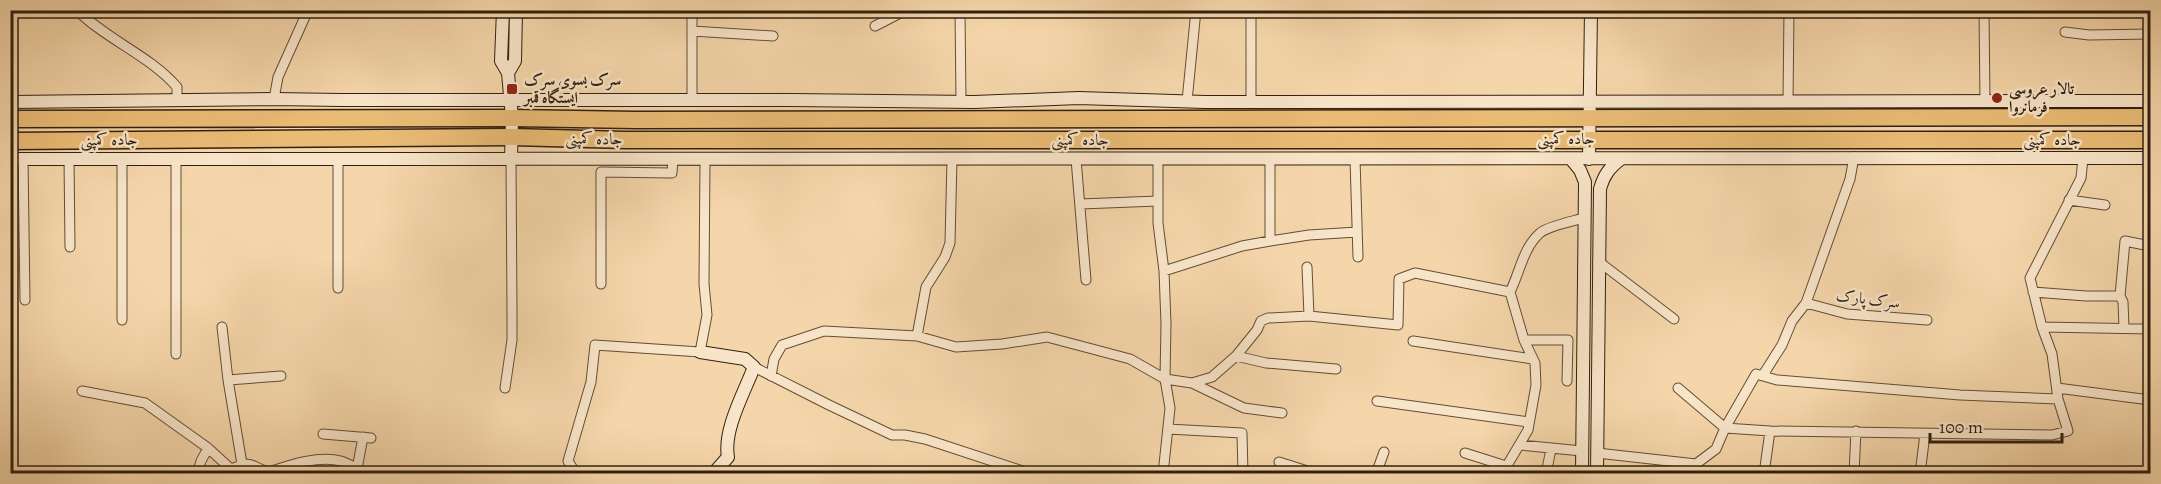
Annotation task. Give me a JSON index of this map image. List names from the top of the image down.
{
  "streets": {
    "highway": ["جاده کمپنی"],
    "street": ["سرک پارک"]
  },
  "places": {
    "transit": ["سرک بسوی سرک ایستگاه قمبر"],
    "other": ["تالار عروسی فرمانروا"]
  },
  "scale_bar": "100 m"
}
